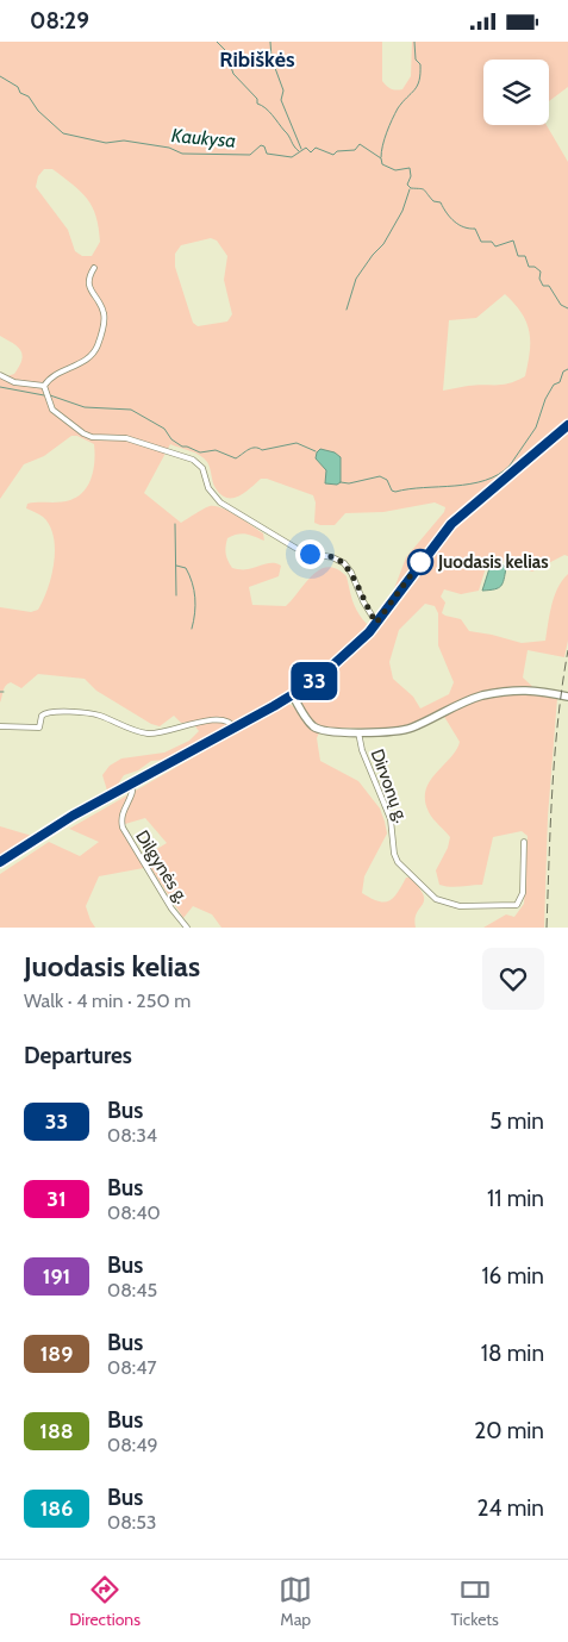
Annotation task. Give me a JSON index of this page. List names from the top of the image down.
{
  "streets": {
    "street": ["Dirvonų g.", "Dilgynės g."]
  },
  "districts": ["Ribiškės"],
  "water": ["Kaukysa"],
  "places": ["Juodasis kelias"],
  "lines": ["bus line 33"],
  "page": {
    "status": "08:29",
    "on_map": "33",
    "heading": [
      ["Juodasis kelias", "Walk · 4 min · 250 m"],
      "Departures"
    ],
    "list": [
      {
        "mark": "33",
        "name": "Bus",
        "note": "08:34",
        "value": "5 min"
      },
      {
        "mark": "31",
        "name": "Bus",
        "note": "08:40",
        "value": "11 min"
      },
      {
        "mark": "191",
        "name": "Bus",
        "note": "08:45",
        "value": "16 min"
      },
      {
        "mark": "189",
        "name": "Bus",
        "note": "08:47",
        "value": "18 min"
      },
      {
        "mark": "188",
        "name": "Bus",
        "note": "08:49",
        "value": "20 min"
      },
      {
        "mark": "186",
        "name": "Bus",
        "note": "08:53",
        "value": "24 min"
      }
    ],
    "tabs": ["Directions", "Map", "Tickets"]
  }
}
